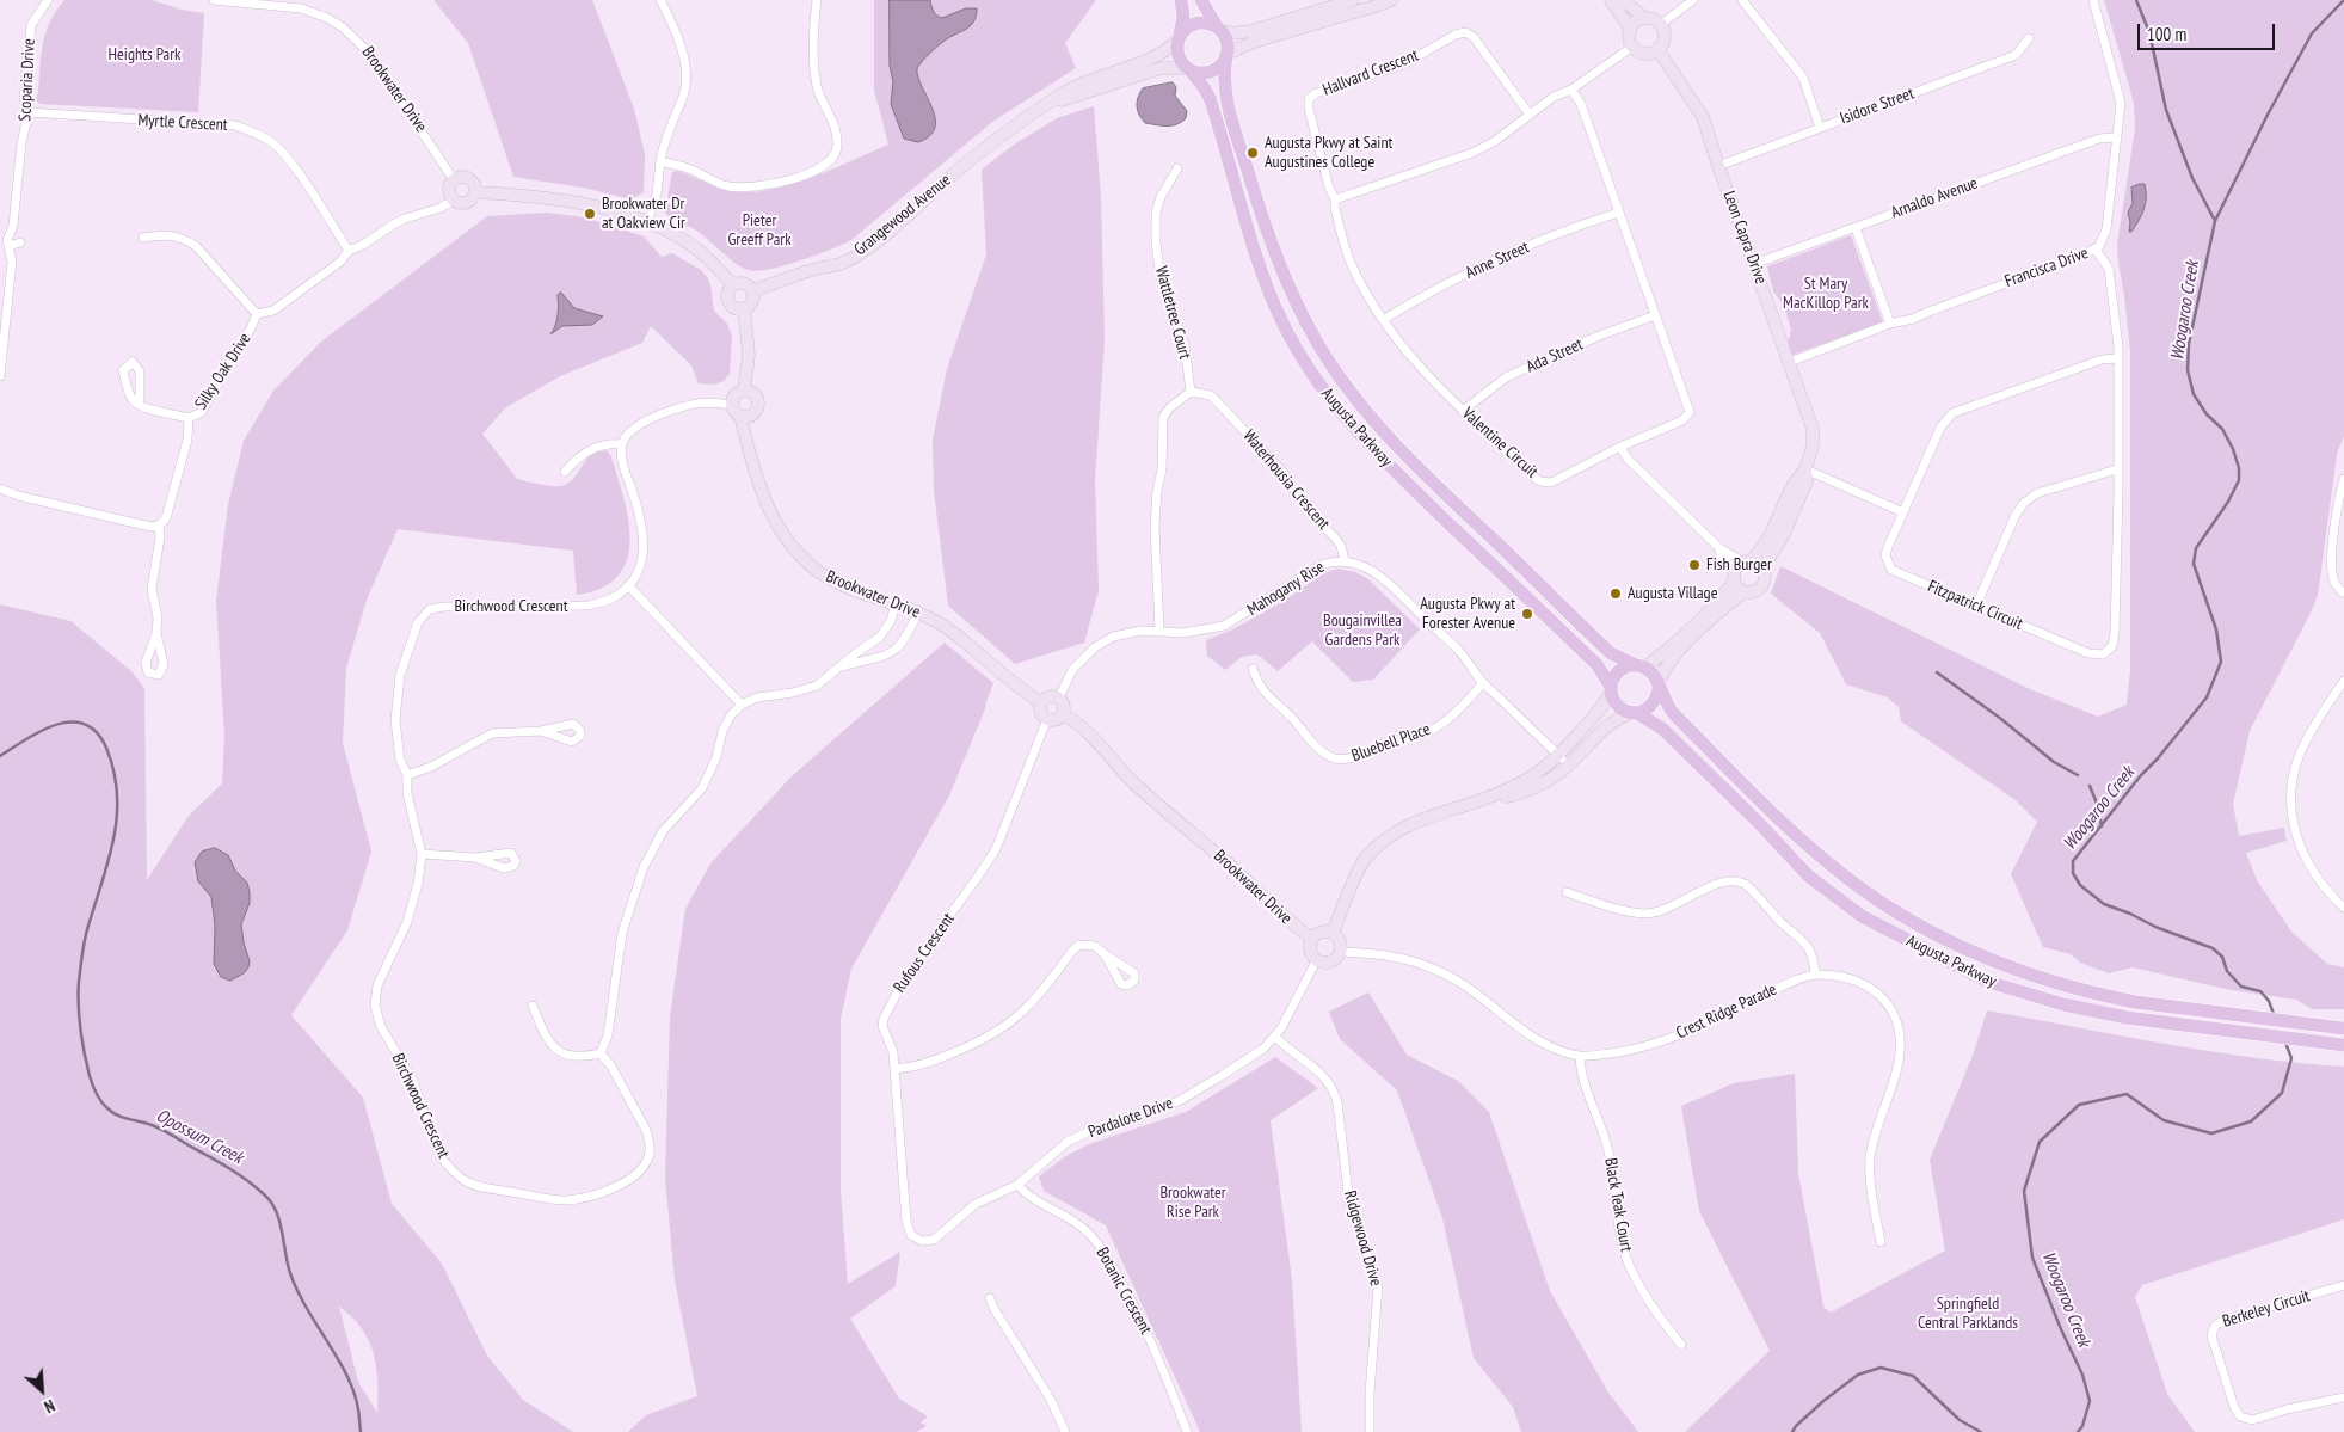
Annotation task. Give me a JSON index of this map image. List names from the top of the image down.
{
  "streets": {
    "main road": ["Augusta Parkway"],
    "street": [
      "Hallvard Crescent",
      "Scoparia Drive",
      "Brookwater Drive",
      "Isidore Street",
      "Myrtle Crescent",
      "Arnaldo Avenue",
      "Grangewood Avenue",
      "Leon Capra Drive",
      "Anne Street",
      "Francisca Drive",
      "Wattletree Court",
      "Ada Street",
      "Silky Oak Drive",
      "Valentine Circuit",
      "Waterhousia Crescent",
      "Mahogany Rise",
      "Fitzpatrick Circuit",
      "Birchwood Crescent",
      "Bluebell Place",
      "Rufous Crescent",
      "Crest Ridge Parade",
      "Pardalote Drive",
      "Black Teak Court",
      "Ridgewood Drive",
      "Botanic Crescent",
      "Berkeley Circuit"
    ]
  },
  "crossings": [
    ["Hallvard Crescent", "Valentine Circuit"],
    ["Scoparia Drive", "Myrtle Crescent"],
    ["Brookwater Drive", "Silky Oak Drive"],
    ["Brookwater Drive", "Mahogany Rise"],
    ["Brookwater Drive", "Rufous Crescent"],
    ["Brookwater Drive", "Crest Ridge Parade"],
    ["Brookwater Drive", "Pardalote Drive"],
    ["Isidore Street", "Leon Capra Drive"],
    ["Myrtle Crescent", "Silky Oak Drive"],
    ["Arnaldo Avenue", "Leon Capra Drive"],
    ["Arnaldo Avenue", "Francisca Drive"],
    ["Grangewood Avenue", "Augusta Parkway"],
    ["Leon Capra Drive", "Francisca Drive"],
    ["Anne Street", "Valentine Circuit"],
    ["Francisca Drive", "Fitzpatrick Circuit"],
    ["Wattletree Court", "Waterhousia Crescent"],
    ["Ada Street", "Valentine Circuit"],
    ["Waterhousia Crescent", "Mahogany Rise"],
    ["Mahogany Rise", "Bluebell Place"],
    ["Mahogany Rise", "Rufous Crescent"],
    ["Rufous Crescent", "Pardalote Drive"],
    ["Crest Ridge Parade", "Pardalote Drive"],
    ["Crest Ridge Parade", "Black Teak Court"],
    ["Pardalote Drive", "Ridgewood Drive"],
    ["Pardalote Drive", "Botanic Crescent"]
  ],
  "water": ["Woogaroo Creek", "Opossum Creek"],
  "parks": [
    "Heights Park",
    "Pieter Greeff Park",
    "St Mary MacKillop Park",
    "Bougainvillea Gardens Park",
    "Brookwater Rise Park",
    "Springfield Central Parklands"
  ],
  "places": [
    "Augusta Pkwy at Saint Augustines College",
    "Brookwater Dr at Oakview Cir",
    "Fish Burger",
    "Augusta Village",
    "Augusta Pkwy at Forester Avenue"
  ],
  "scale_bar": "100 m",
  "north": "bottom right"
}
